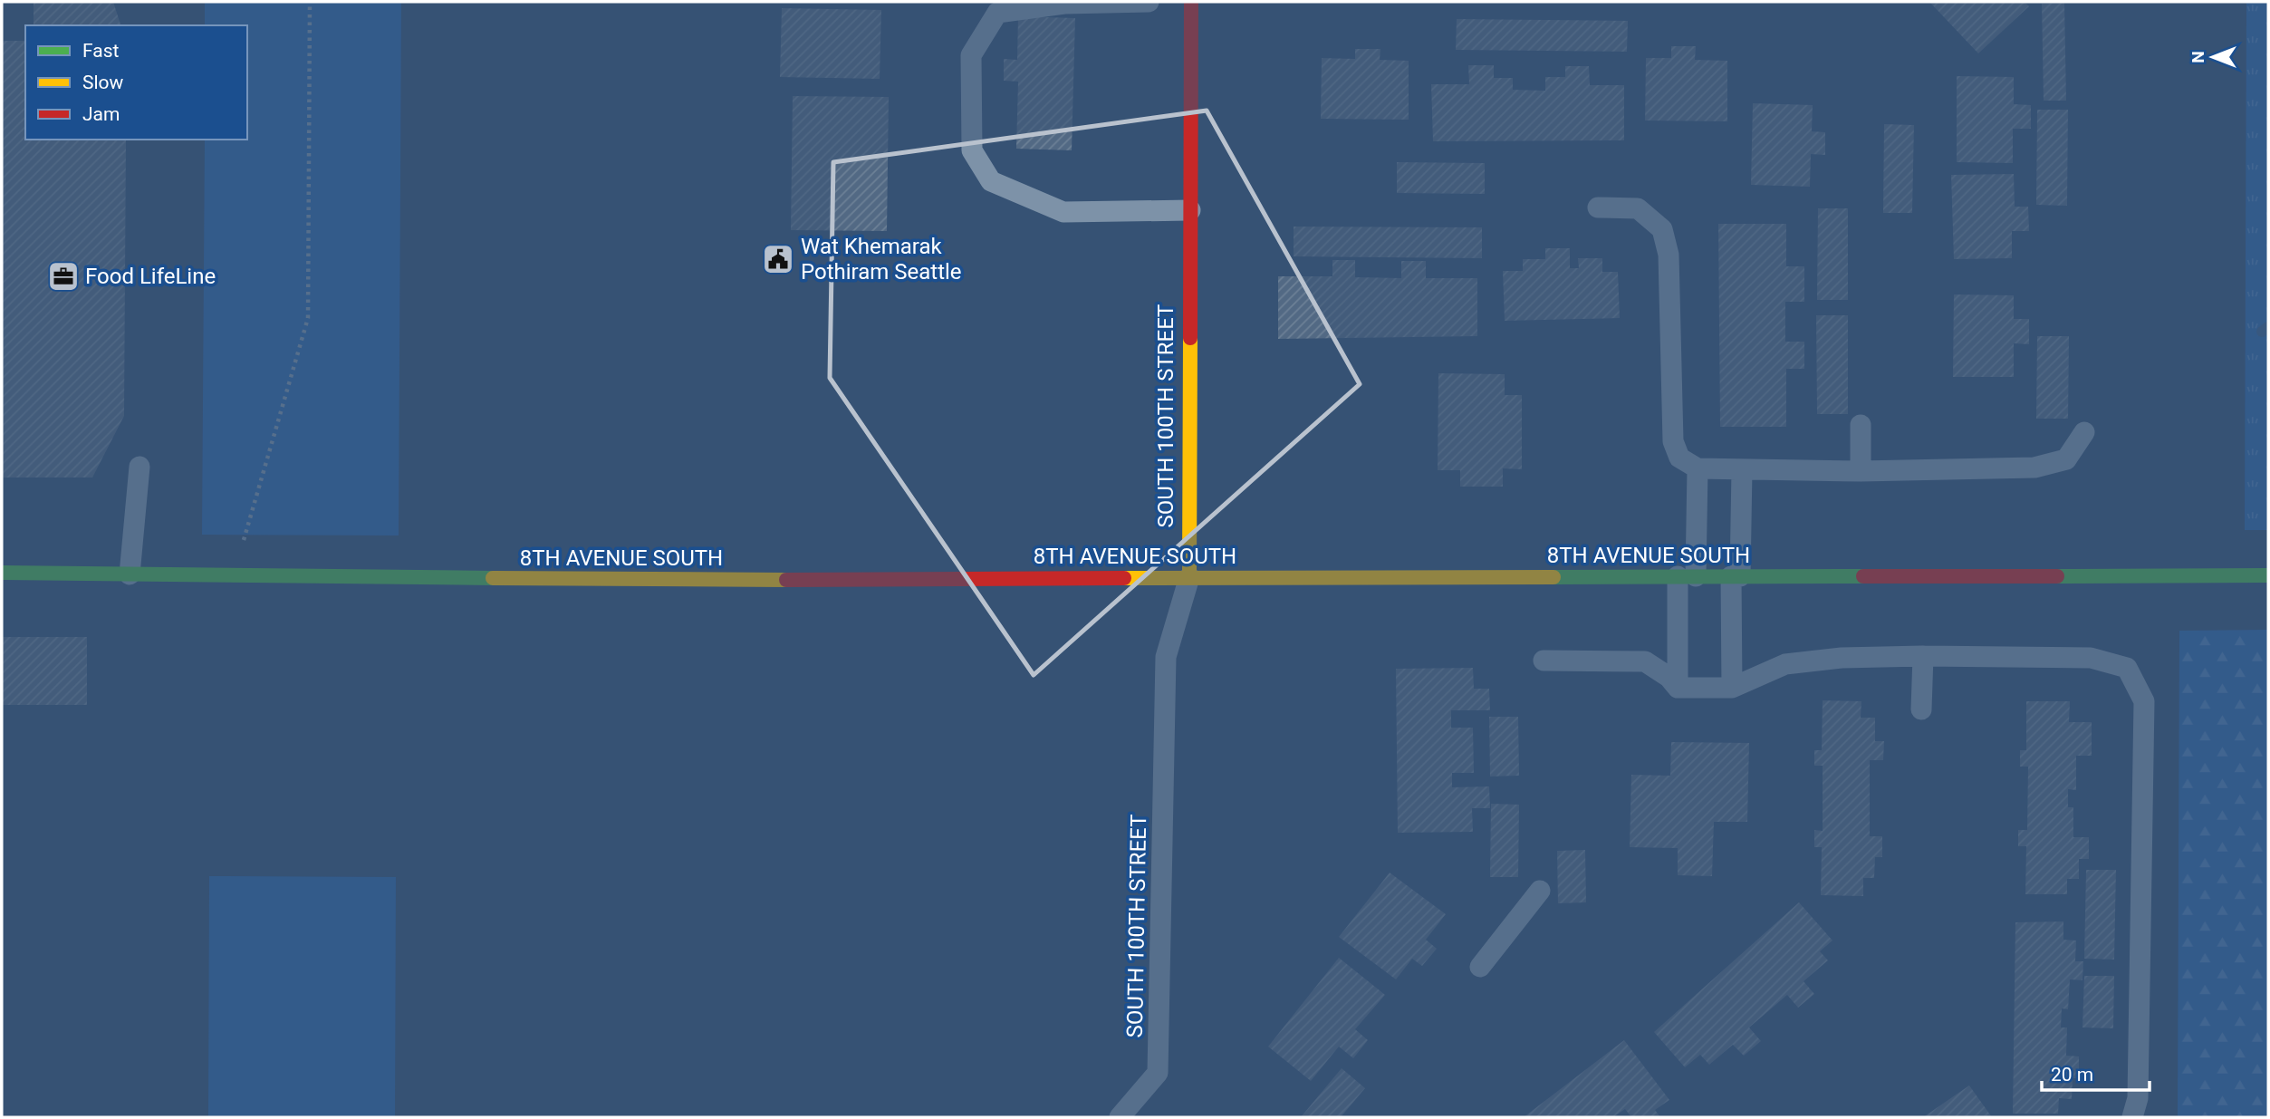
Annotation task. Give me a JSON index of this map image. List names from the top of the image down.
{
  "streets": {
    "street": ["SOUTH 100TH STREET", "8TH AVENUE SOUTH"]
  },
  "crossings": [
    ["SOUTH 100TH STREET", "8TH AVENUE SOUTH"]
  ],
  "places": {
    "public building": ["Wat Khemarak Pothiram Seattle"],
    "office": ["Food LifeLine"]
  },
  "legend": ["Fast", "Slow", "Jam"],
  "scale_bar": "20 m",
  "north": "left"
}
